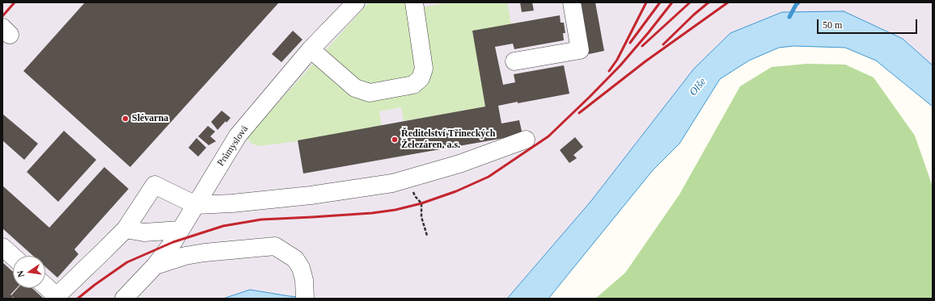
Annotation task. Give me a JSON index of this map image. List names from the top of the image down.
{
  "streets": {
    "street": ["Průmyslová"]
  },
  "water": ["Olše"],
  "places": ["Slévarna", "Ředitelství Třineckých Železáren, a.s."],
  "scale_bar": "50 m",
  "north": "left"
}
